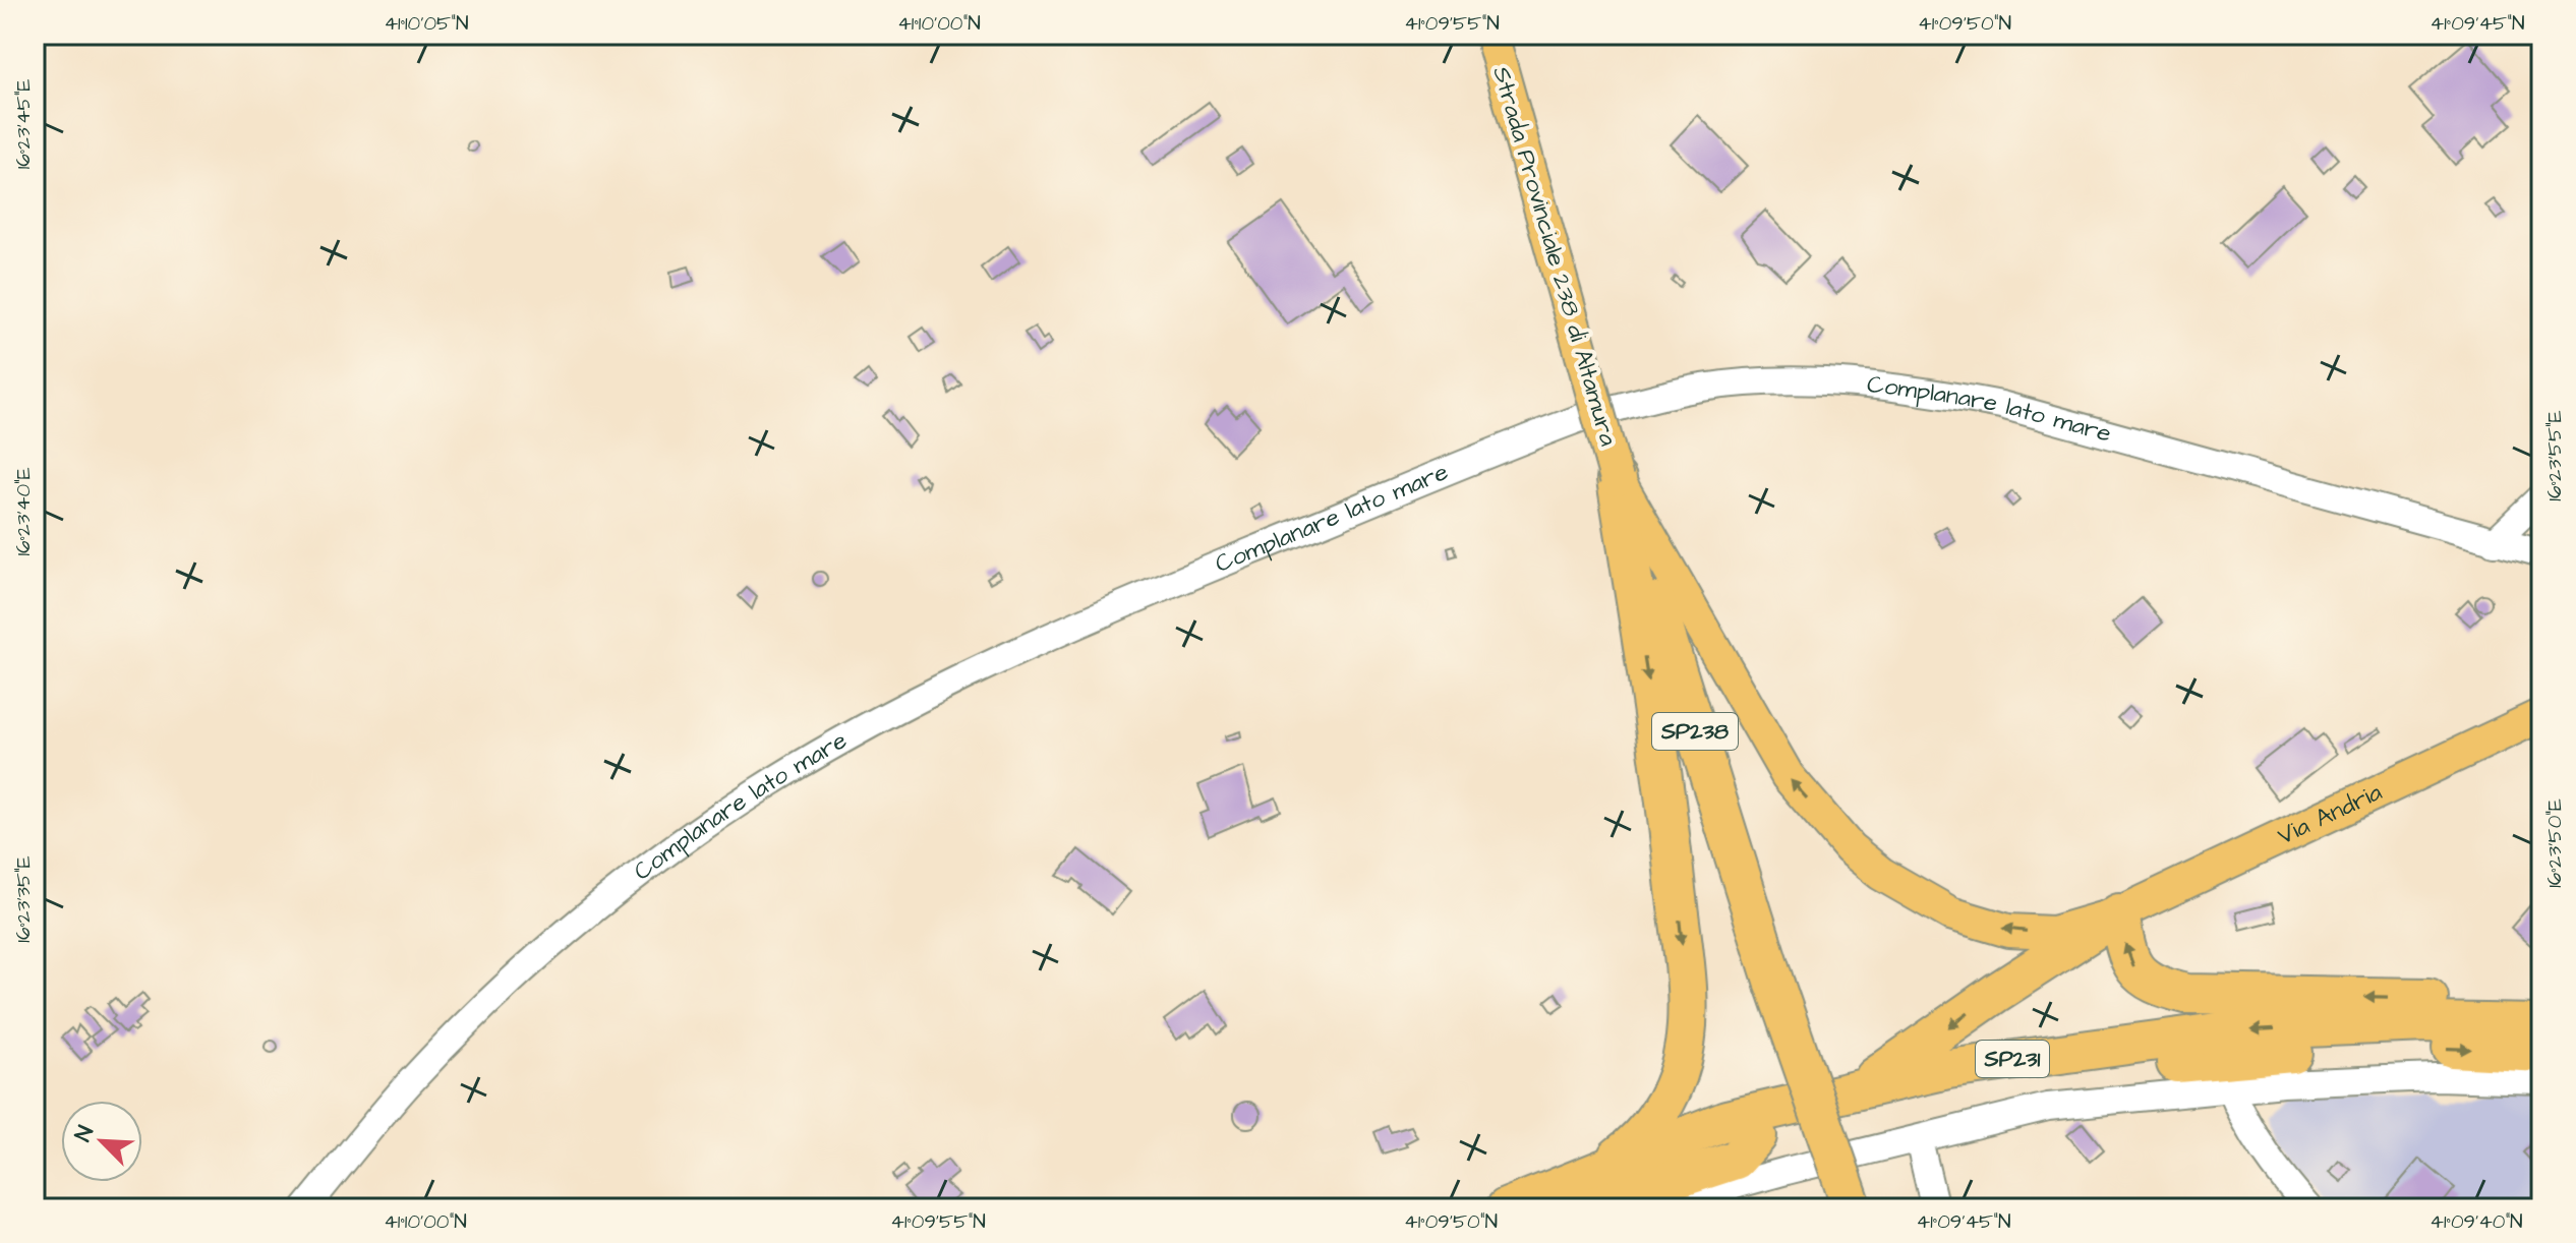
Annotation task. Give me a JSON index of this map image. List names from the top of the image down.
{
  "streets": {
    "highway": ["SP238", "SP231"],
    "main road": ["Strada Provinciale 238 di Altamura", "Via Andria"],
    "street": ["Complanare lato mare"]
  },
  "crossings": [
    ["Strada Provinciale 238 di Altamura", "SP238"],
    ["Strada Provinciale 238 di Altamura", "Via Andria"]
  ],
  "one_way": ["Strada Provinciale 238 di Altamura"],
  "north": "top left",
  "coordinates": [
    "41°10'05\"N",
    "41°10'00\"N",
    "41°09'55\"N",
    "41°09'50\"N",
    "41°09'45\"N",
    "16°23'45\"E",
    "16°23'55\"E",
    "16°23'40\"E",
    "16°23'50\"E",
    "16°23'35\"E",
    "41°09'40\"N"
  ]
}
